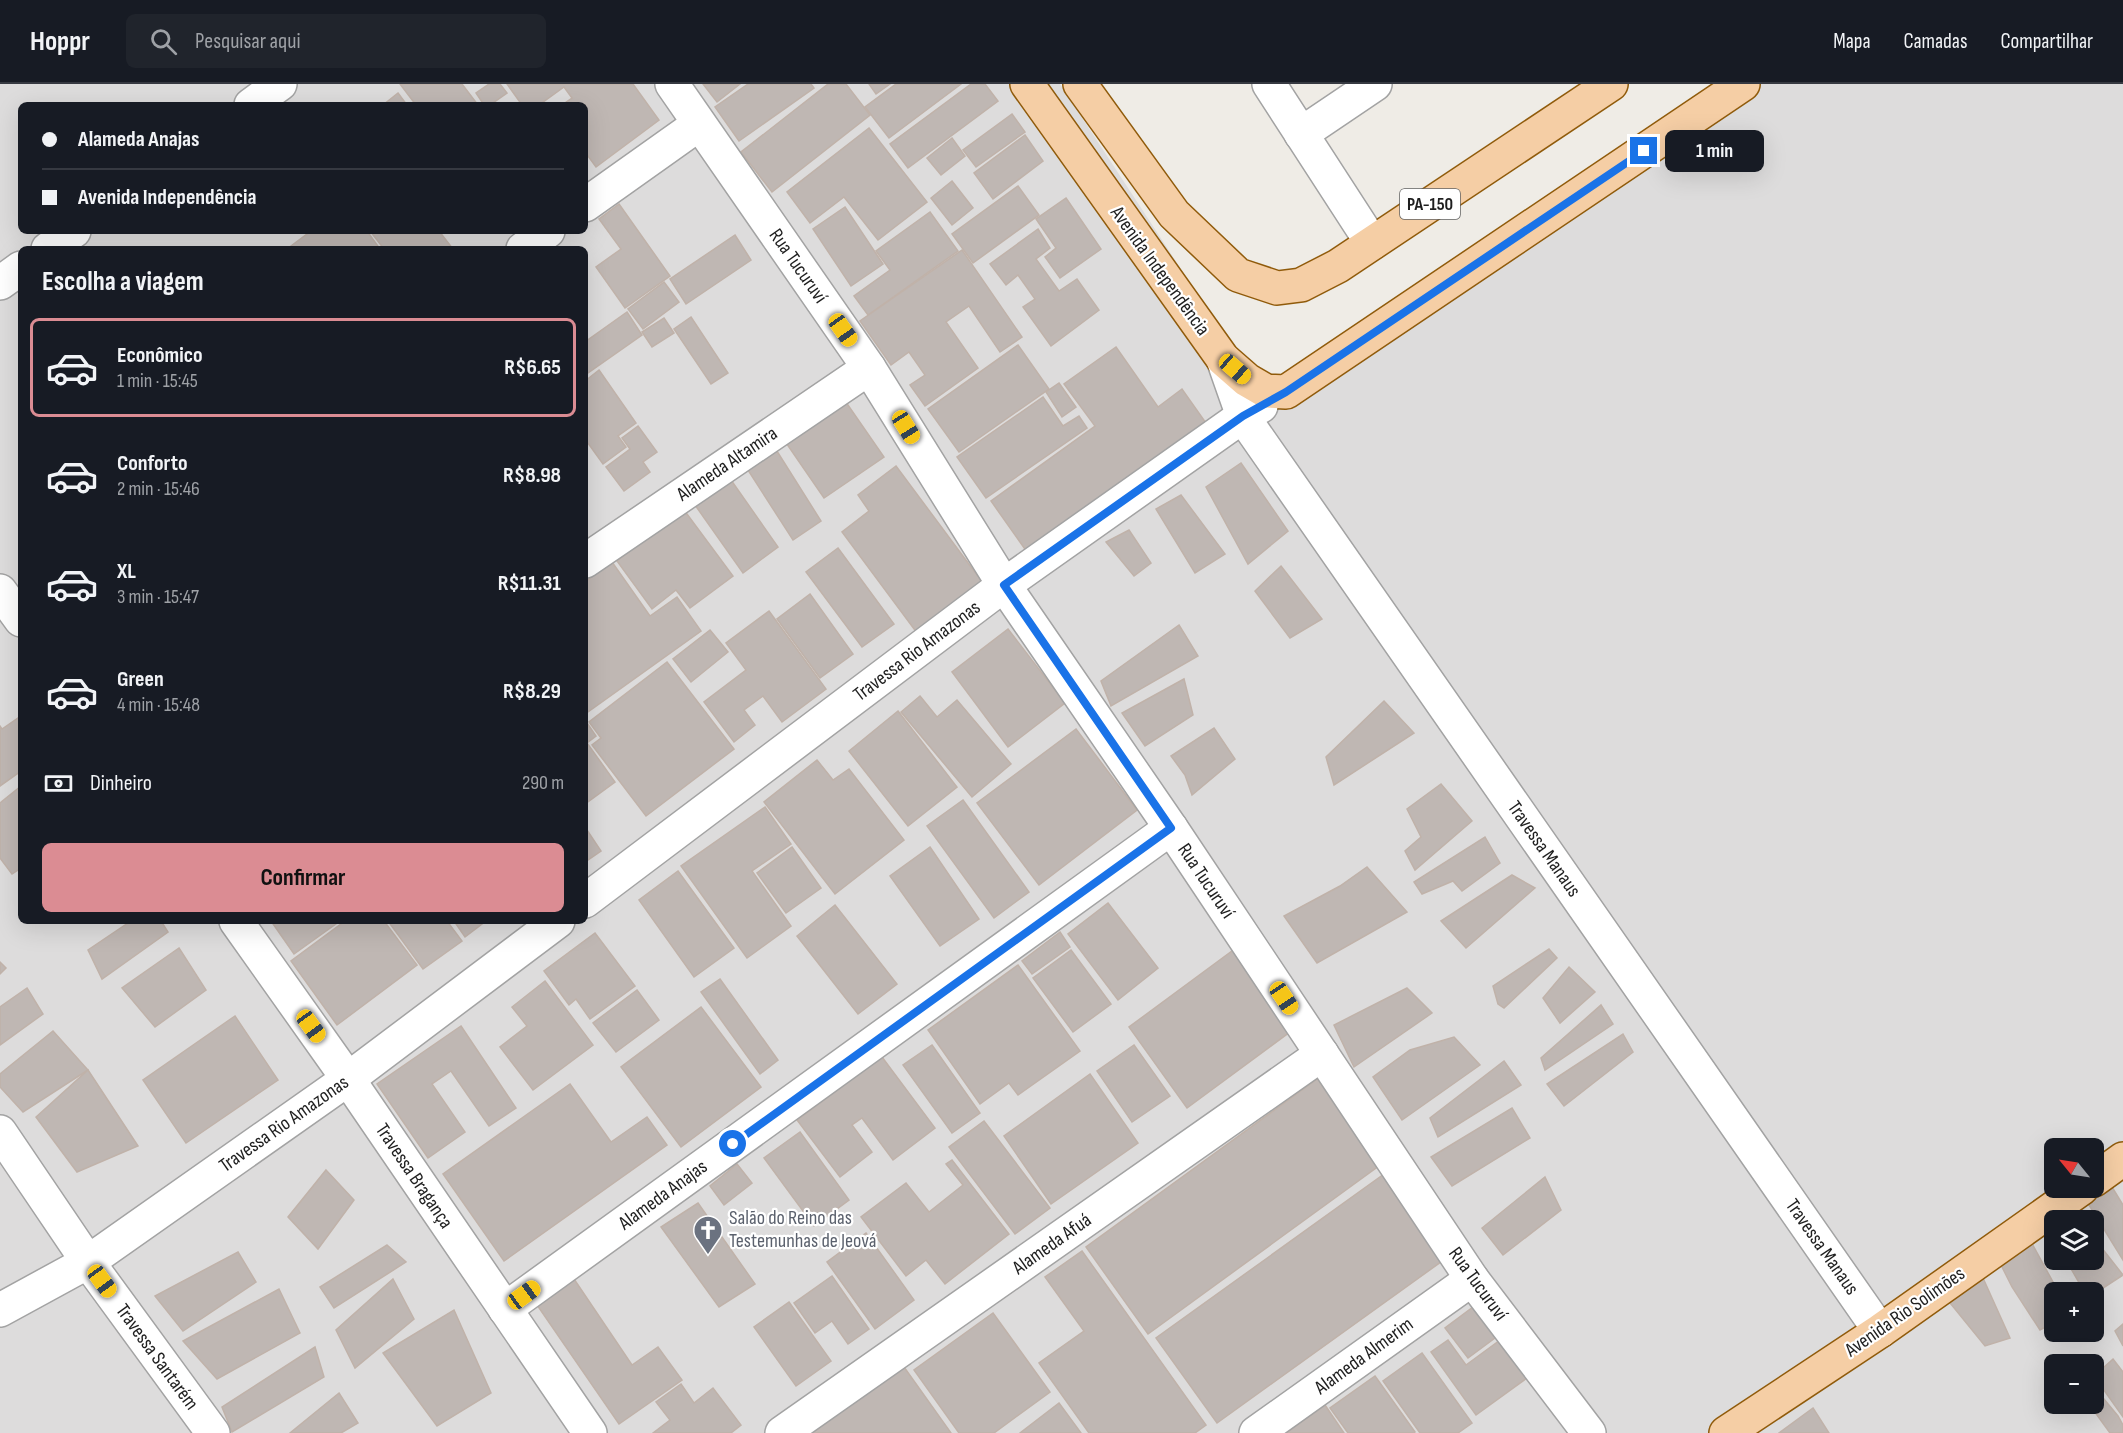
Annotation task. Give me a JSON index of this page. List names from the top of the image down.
{
  "streets": {
    "main road": ["PA-150", "Avenida Independência", "Avenida Rio Solimões"],
    "street": [
      "Rua Tucuruví",
      "Alameda Altamira",
      "Travessa Rio Amazonas",
      "Travessa Manaus",
      "Travessa Bragança",
      "Alameda Anajas",
      "Alameda Afuá",
      "Alameda Almerim",
      "Travessa Santarém"
    ]
  },
  "crossings": [
    ["Rua Tucuruví", "Alameda Altamira"],
    ["Rua Tucuruví", "Travessa Rio Amazonas"],
    ["Rua Tucuruví", "Alameda Anajas"],
    ["Rua Tucuruví", "Alameda Afuá"],
    ["Rua Tucuruví", "Alameda Almerim"],
    ["Avenida Independência", "Travessa Rio Amazonas"],
    ["Avenida Independência", "Travessa Manaus"],
    ["Travessa Rio Amazonas", "Travessa Manaus"],
    ["Travessa Rio Amazonas", "Travessa Bragança"],
    ["Travessa Rio Amazonas", "Travessa Santarém"],
    ["Travessa Manaus", "Avenida Rio Solimões"],
    ["Travessa Bragança", "Alameda Anajas"]
  ],
  "places": {
    "church": ["Salão do Reino das Testemunhas de Jeová"]
  },
  "north": "top left",
  "page": {
    "header": "Hoppr",
    "search": "Pesquisar aqui",
    "nav": ["Mapa", "Camadas", "Compartilhar"],
    "banner": ["Alameda Anajas", "Avenida Independência"],
    "bubble": "1 min",
    "heading": "Escolha a viagem",
    "list": [
      {
        "name": "Econômico",
        "note": "1 min · 15:45",
        "value": "R$6.65"
      },
      {
        "name": "Conforto",
        "note": "2 min · 15:46",
        "value": "R$8.98"
      },
      {
        "name": "XL",
        "note": "3 min · 15:47",
        "value": "R$11.31"
      },
      {
        "name": "Green",
        "note": "4 min · 15:48",
        "value": "R$8.29"
      }
    ],
    "pay": ["Dinheiro", "290 m"],
    "buttons": "Confirmar",
    "map_buttons": ["+", "−"]
  }
}
